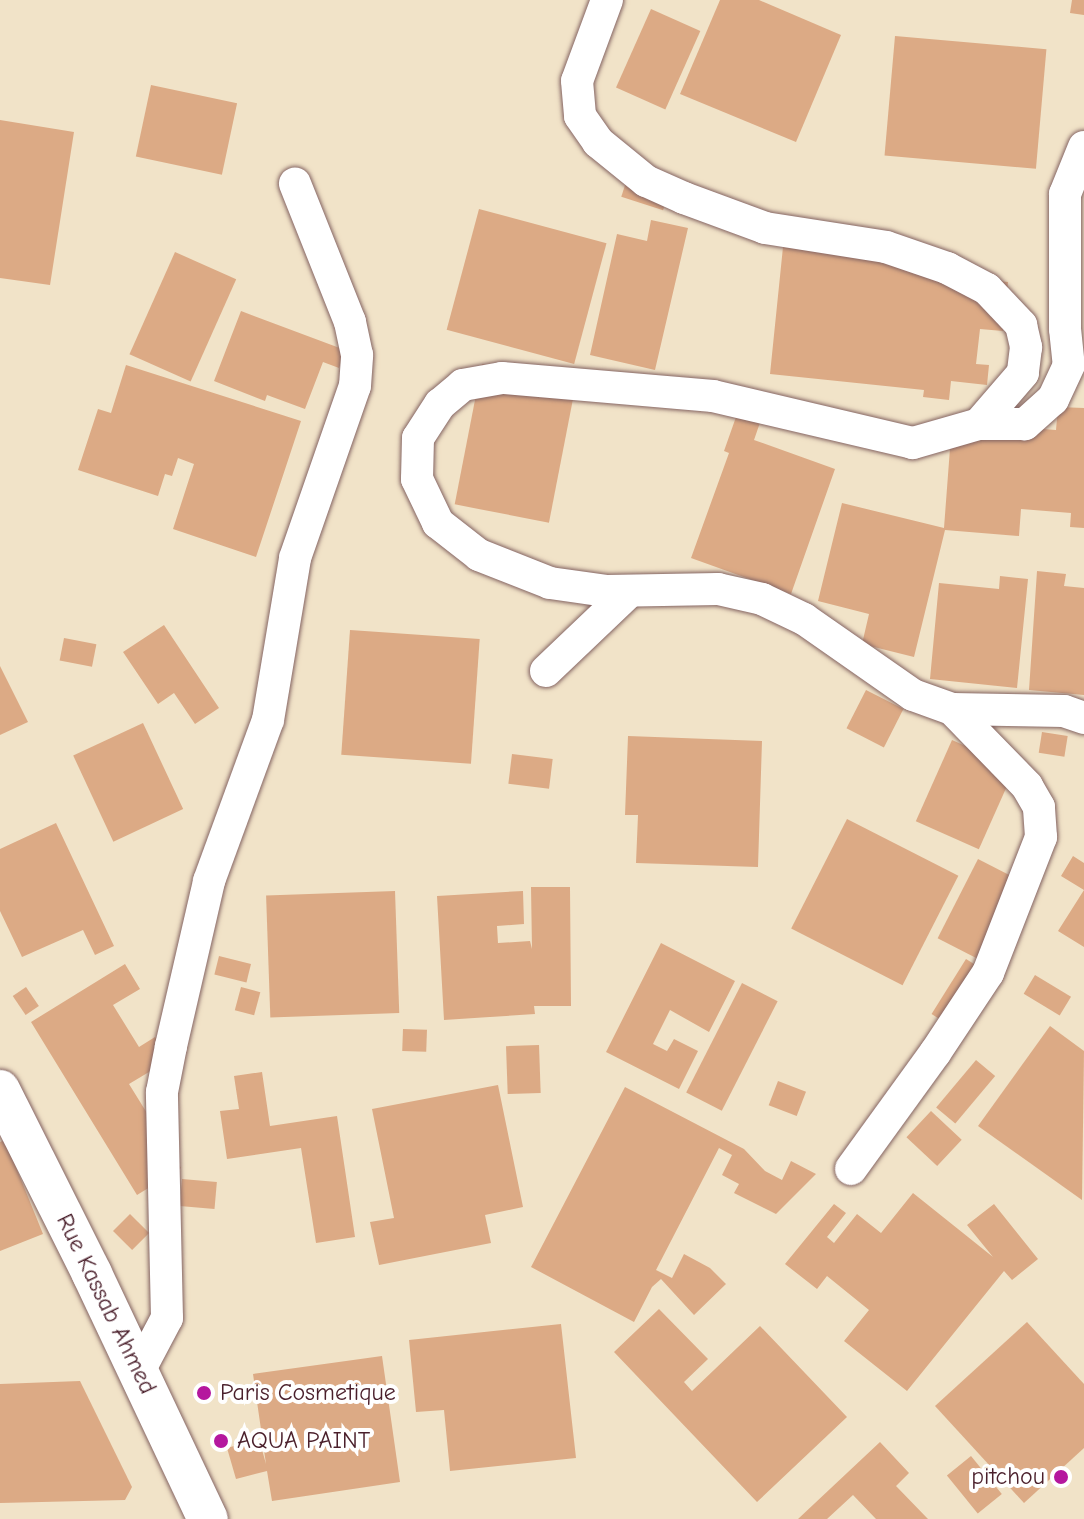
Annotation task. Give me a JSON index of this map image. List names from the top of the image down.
{
  "streets": {
    "street": ["Rue Kassab Ahmed"]
  },
  "places": ["Paris Cosmetique", "AQUA PAINT", "pitchou"]
}
